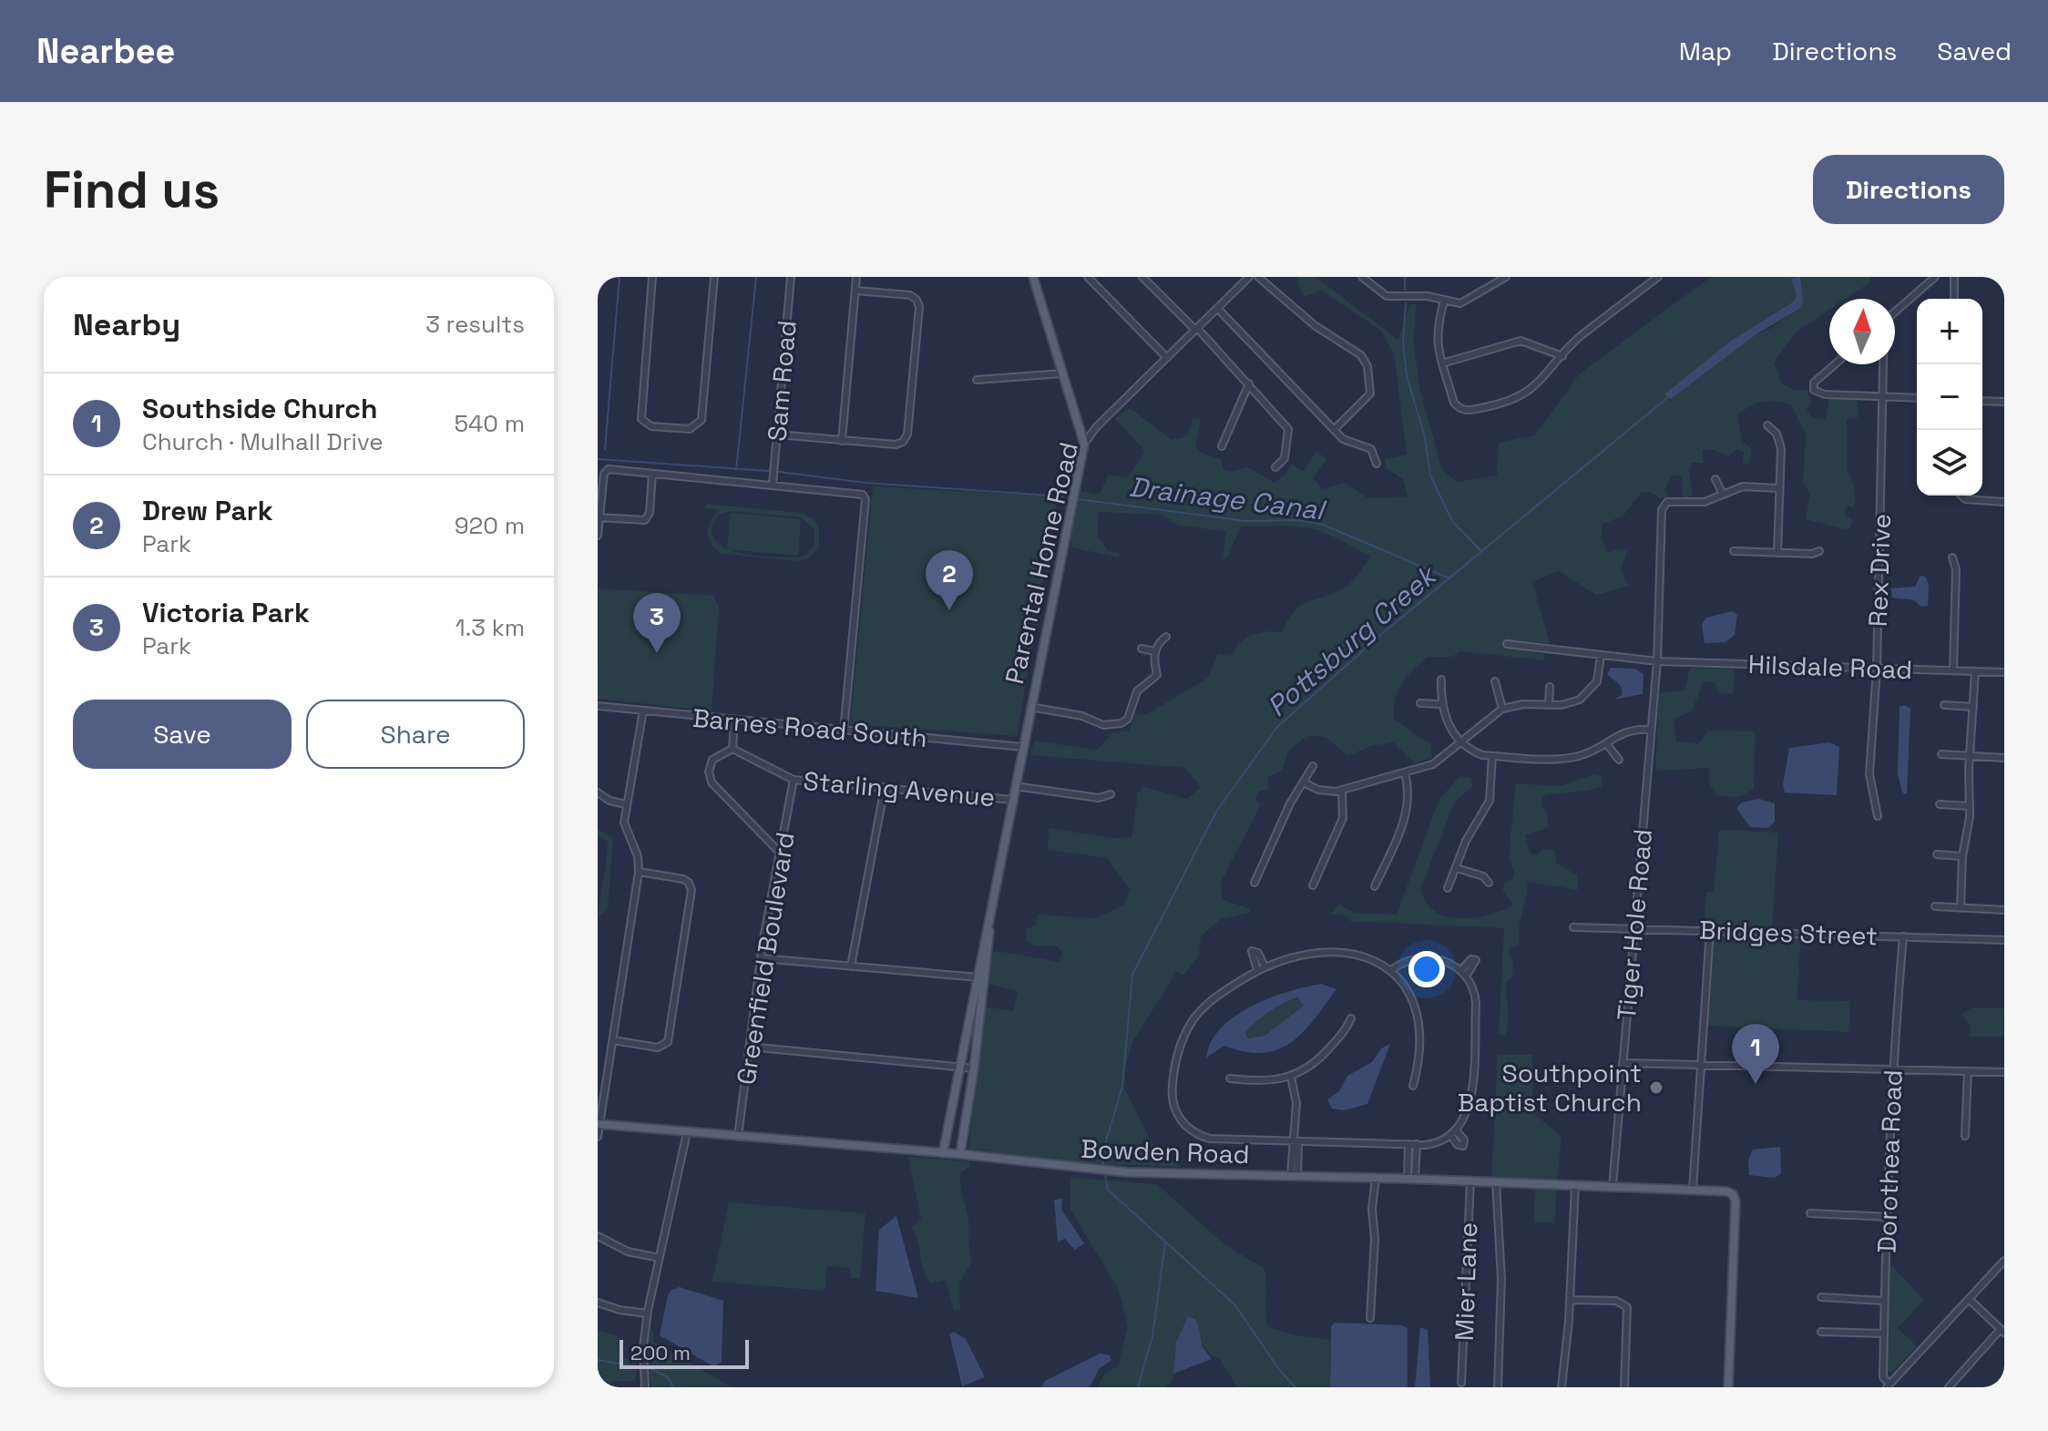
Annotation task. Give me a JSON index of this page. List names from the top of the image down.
{
  "streets": {
    "main road": ["Parental Home Road", "Bowden Road"],
    "street": [
      "Sam Road",
      "Rex Drive",
      "Hilsdale Road",
      "Barnes Road South",
      "Starling Avenue",
      "Tiger Hole Road",
      "Bridges Street",
      "Greenfield Boulevard",
      "Dorothea Road",
      "Mier Lane"
    ]
  },
  "crossings": [
    ["Parental Home Road", "Barnes Road South"],
    ["Parental Home Road", "Starling Avenue"],
    ["Parental Home Road", "Bowden Road"],
    ["Rex Drive", "Hilsdale Road"],
    ["Hilsdale Road", "Tiger Hole Road"],
    ["Starling Avenue", "Greenfield Boulevard"],
    ["Tiger Hole Road", "Bridges Street"],
    ["Tiger Hole Road", "Bowden Road"],
    ["Bridges Street", "Dorothea Road"],
    ["Greenfield Boulevard", "Bowden Road"],
    ["Bowden Road", "Mier Lane"]
  ],
  "water": ["Drainage Canal", "Pottsburg Creek"],
  "places": ["Southpoint Baptist Church"],
  "scale_bar": "200 m",
  "north": "top",
  "page": {
    "header": "Nearbee",
    "nav": ["Map", "Directions", "Saved"],
    "buttons": [
      "Directions",
      ["Save", "Share"]
    ],
    "title": "Find us",
    "heading": ["Nearby", "3 results"],
    "map_buttons": ["+", "−"],
    "list": [
      {
        "mark": "1",
        "name": "Southside Church",
        "note": "Church · Mulhall Drive",
        "value": "540 m"
      },
      {
        "mark": "2",
        "name": "Drew Park",
        "note": "Park",
        "value": "920 m"
      },
      {
        "mark": "3",
        "name": "Victoria Park",
        "note": "Park",
        "value": "1.3 km"
      }
    ],
    "pins": ["2", "3", "1"],
    "scale": "200 m"
  }
}
